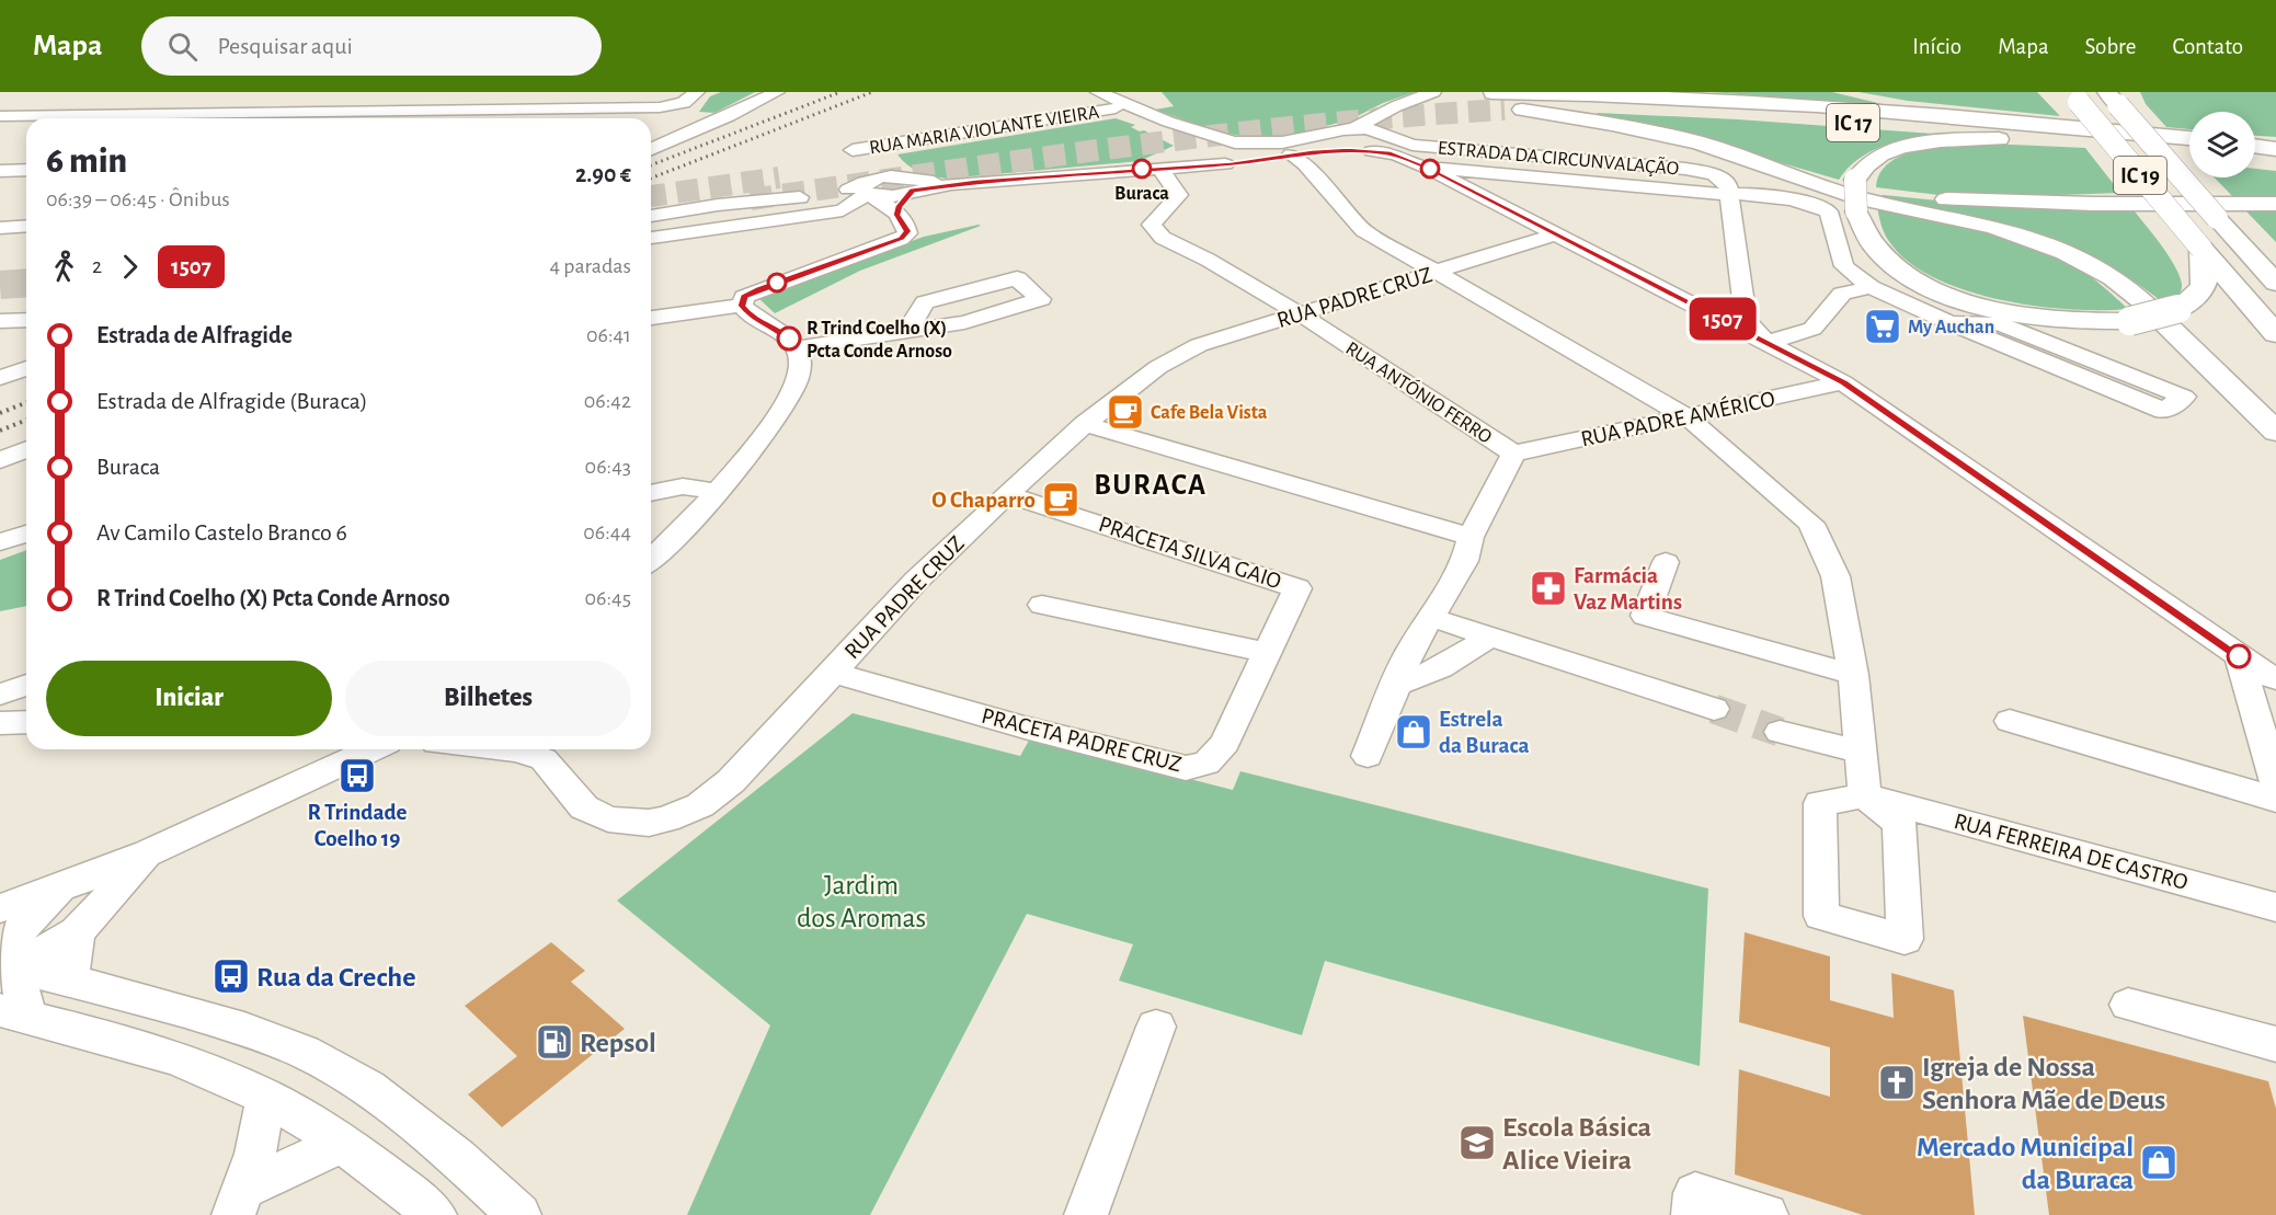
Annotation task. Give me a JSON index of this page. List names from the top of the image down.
{
  "streets": {
    "highway": ["IC 17", "IC 19"],
    "street": [
      "RUA MARIA VIOLANTE VIEIRA",
      "ESTRADA DA CIRCUNVALAÇÃO",
      "RUA PADRE CRUZ",
      "RUA ANTÓNIO FERRO",
      "RUA PADRE AMÉRICO",
      "PRACETA SILVA GAIO",
      "PRACETA PADRE CRUZ",
      "RUA FERREIRA DE CASTRO"
    ]
  },
  "crossings": [
    ["RUA PADRE CRUZ", "RUA ANTÓNIO FERRO"],
    ["RUA PADRE CRUZ", "PRACETA SILVA GAIO"],
    ["RUA PADRE CRUZ", "PRACETA PADRE CRUZ"],
    ["RUA ANTÓNIO FERRO", "RUA PADRE AMÉRICO"],
    ["PRACETA SILVA GAIO", "PRACETA PADRE CRUZ"]
  ],
  "districts": ["BURACA"],
  "parks": ["Jardim dos Aromas"],
  "places": {
    "other": ["Buraca", "R Trind Coelho (X) Pcta Conde Arnoso"],
    "supermarket": ["My Auchan"],
    "cafe": ["Cafe Bela Vista", "O Chaparro"],
    "pharmacy": ["Farmácia Vaz Martins"],
    "shop": ["Estrela da Buraca", "Mercado Municipal da Buraca"],
    "bus stop": ["R Trindade Coelho 19", "Rua da Creche"],
    "fuel station": ["Repsol"],
    "church": ["Igreja de Nossa Senhora Mãe de Deus"],
    "school or university": ["Escola Básica Alice Vieira"]
  },
  "lines": ["bus line 1507"],
  "page": {
    "header": "Mapa",
    "search": "Pesquisar aqui",
    "nav": [
      "Início",
      "Mapa",
      "Sobre",
      "Contato"
    ],
    "on_map": "1507",
    "heading": ["6 min", "06:39 – 06:45 · Ônibus", "2.90 €"],
    "legs": ["2", "1507", "4 paradas"],
    "list": [
      {
        "name": "Estrada de Alfragide",
        "value": "06:41"
      },
      {
        "name": "Estrada de Alfragide (Buraca)",
        "value": "06:42"
      },
      {
        "name": "Buraca",
        "value": "06:43"
      },
      {
        "name": "Av Camilo Castelo Branco 6",
        "value": "06:44"
      },
      {
        "name": "R Trind Coelho (X) Pcta Conde Arnoso",
        "value": "06:45"
      }
    ],
    "buttons": ["Iniciar", "Bilhetes"]
  }
}
